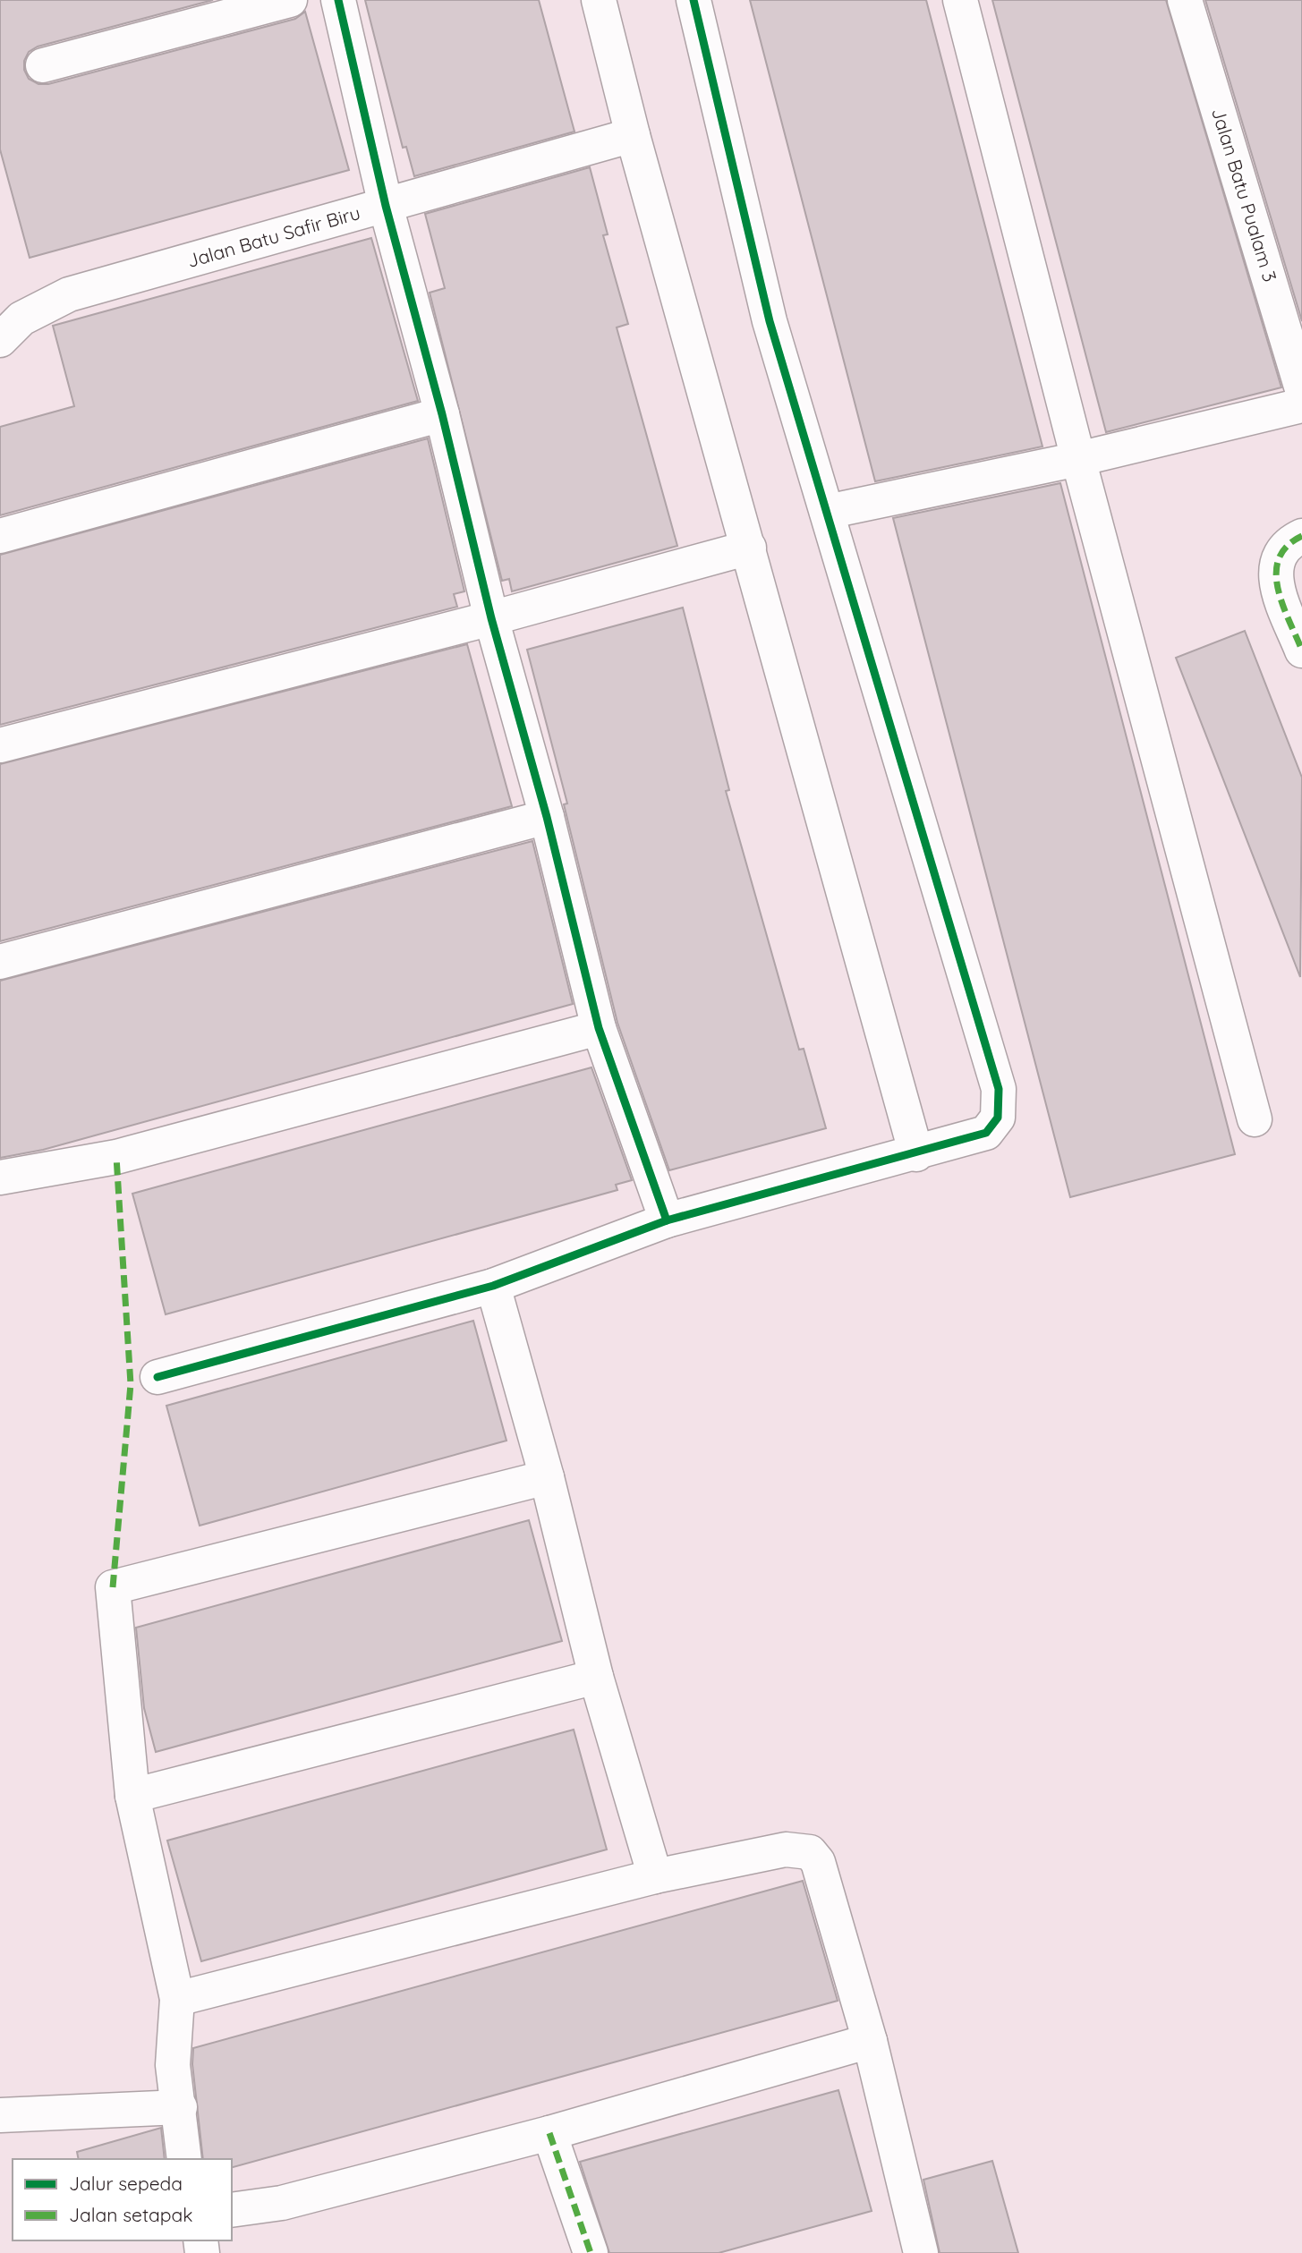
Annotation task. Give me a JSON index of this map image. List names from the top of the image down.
{
  "streets": {
    "street": ["Jalan Batu Pualam 3", "Jalan Batu Safir Biru"]
  },
  "legend": ["Jalur sepeda", "Jalan setapak"]
}
